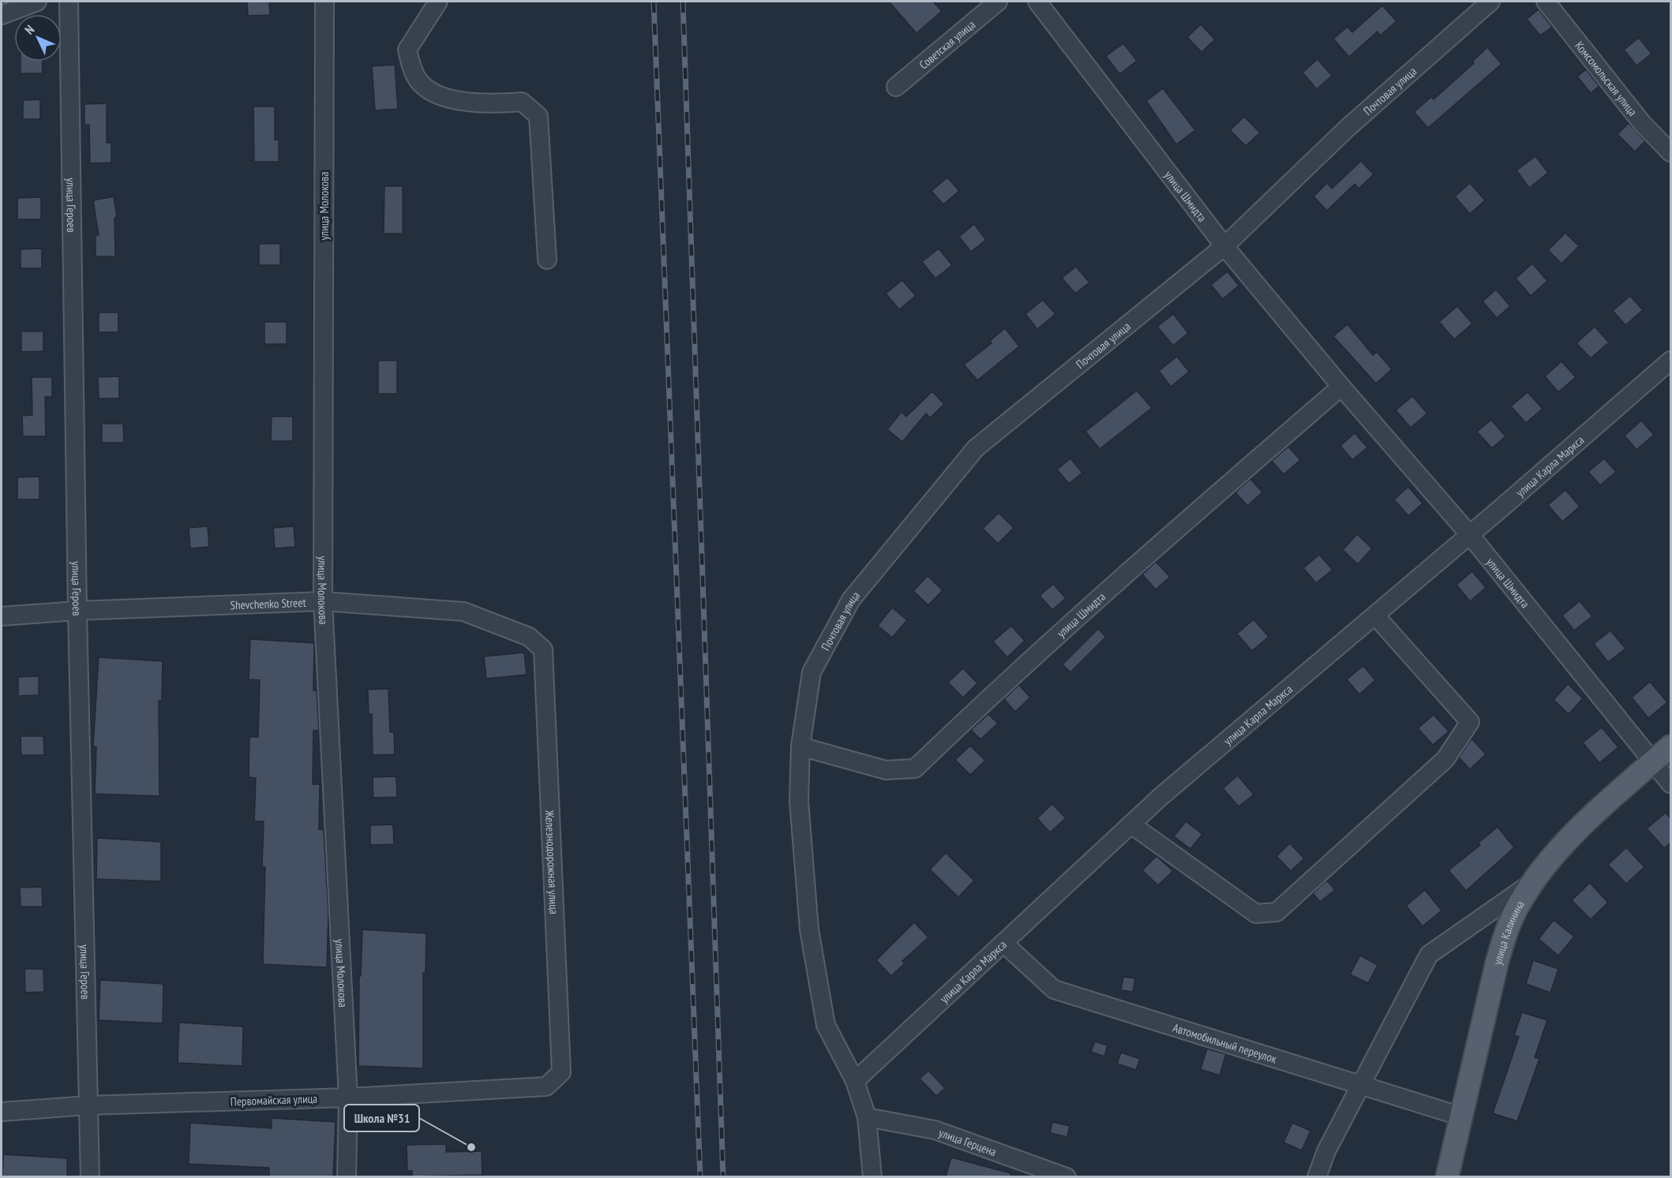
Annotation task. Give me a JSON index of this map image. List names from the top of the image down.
{
  "streets": {
    "main road": ["улица Калинина"],
    "street": [
      "Советская улица",
      "Комсомольская улица",
      "Почтовая улица",
      "улица Шмидта",
      "улица Героев",
      "улица Молокова",
      "улица Карла Маркса",
      "Shevchenko Street",
      "Железнодорожная улица",
      "Автомобильный переулок",
      "Первомайская улица",
      "улица Герцена"
    ]
  },
  "crossings": [
    ["Почтовая улица", "улица Шмидта"],
    ["Почтовая улица", "улица Карла Маркса"],
    ["Почтовая улица", "улица Герцена"],
    ["улица Шмидта", "улица Карла Маркса"],
    ["улица Шмидта", "улица Калинина"],
    ["улица Героев", "Shevchenko Street"],
    ["улица Героев", "Первомайская улица"],
    ["улица Молокова", "Shevchenko Street"],
    ["улица Молокова", "Первомайская улица"],
    ["улица Карла Маркса", "Автомобильный переулок"],
    ["Shevchenko Street", "Железнодорожная улица"],
    ["Железнодорожная улица", "Первомайская улица"],
    ["улица Калинина", "Автомобильный переулок"]
  ],
  "places": ["Школа №31"],
  "north": "top left"
}
